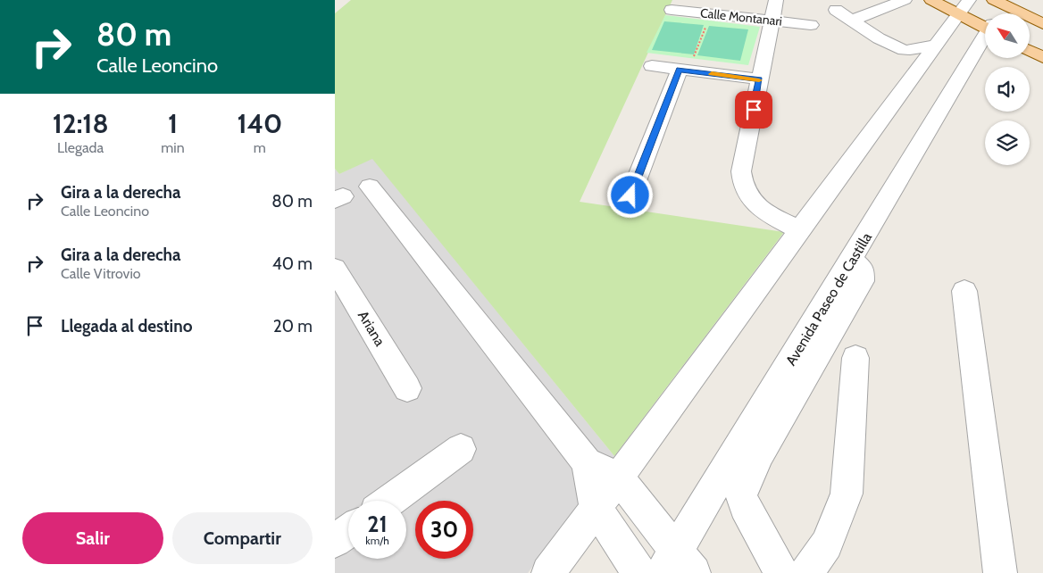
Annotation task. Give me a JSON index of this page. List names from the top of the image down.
{
  "streets": {
    "street": ["Calle Montanari", "Avenida Paseo de Castilla", "Ariana"]
  },
  "north": "top left",
  "page": {
    "turn": ["80 m", "Calle Leoncino"],
    "eta": [
      "12:18",
      "Llegada",
      "1",
      "min",
      "140",
      "m"
    ],
    "list": [
      {
        "name": "Gira a la derecha",
        "note": "Calle Leoncino",
        "value": "80 m"
      },
      {
        "name": "Gira a la derecha",
        "note": "Calle Vitrovio",
        "value": "40 m"
      },
      {
        "name": "Llegada al destino",
        "value": "20 m"
      }
    ],
    "speed": "21 km/h",
    "limit": "30",
    "buttons": ["Salir", "Compartir"]
  }
}
